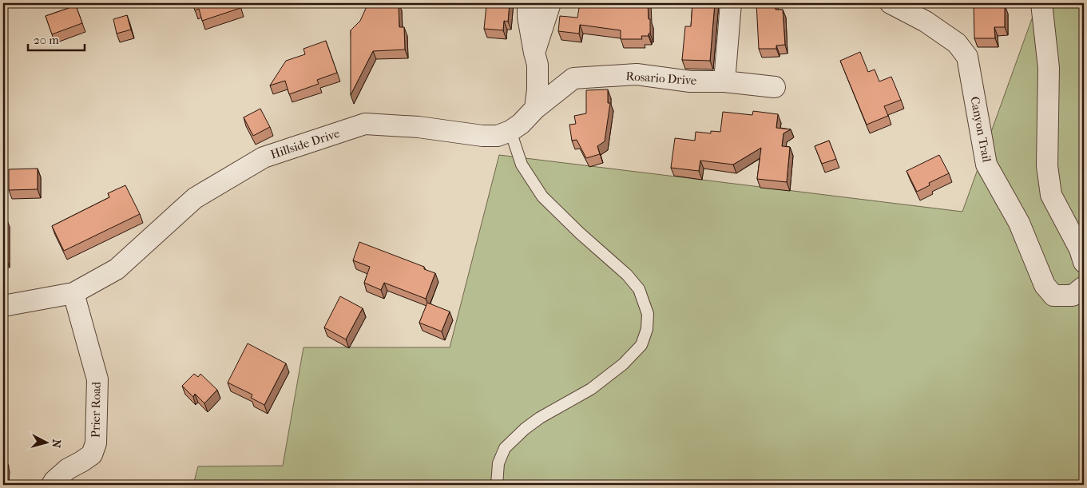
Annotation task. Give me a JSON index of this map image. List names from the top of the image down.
{
  "streets": {
    "street": [
      "Rosario Drive",
      "Canyon Trail",
      "Hillside Drive",
      "Prier Road"
    ]
  },
  "crossings": [
    ["Rosario Drive", "Hillside Drive"],
    ["Hillside Drive", "Prier Road"]
  ],
  "scale_bar": "20 m",
  "north": "right"
}
